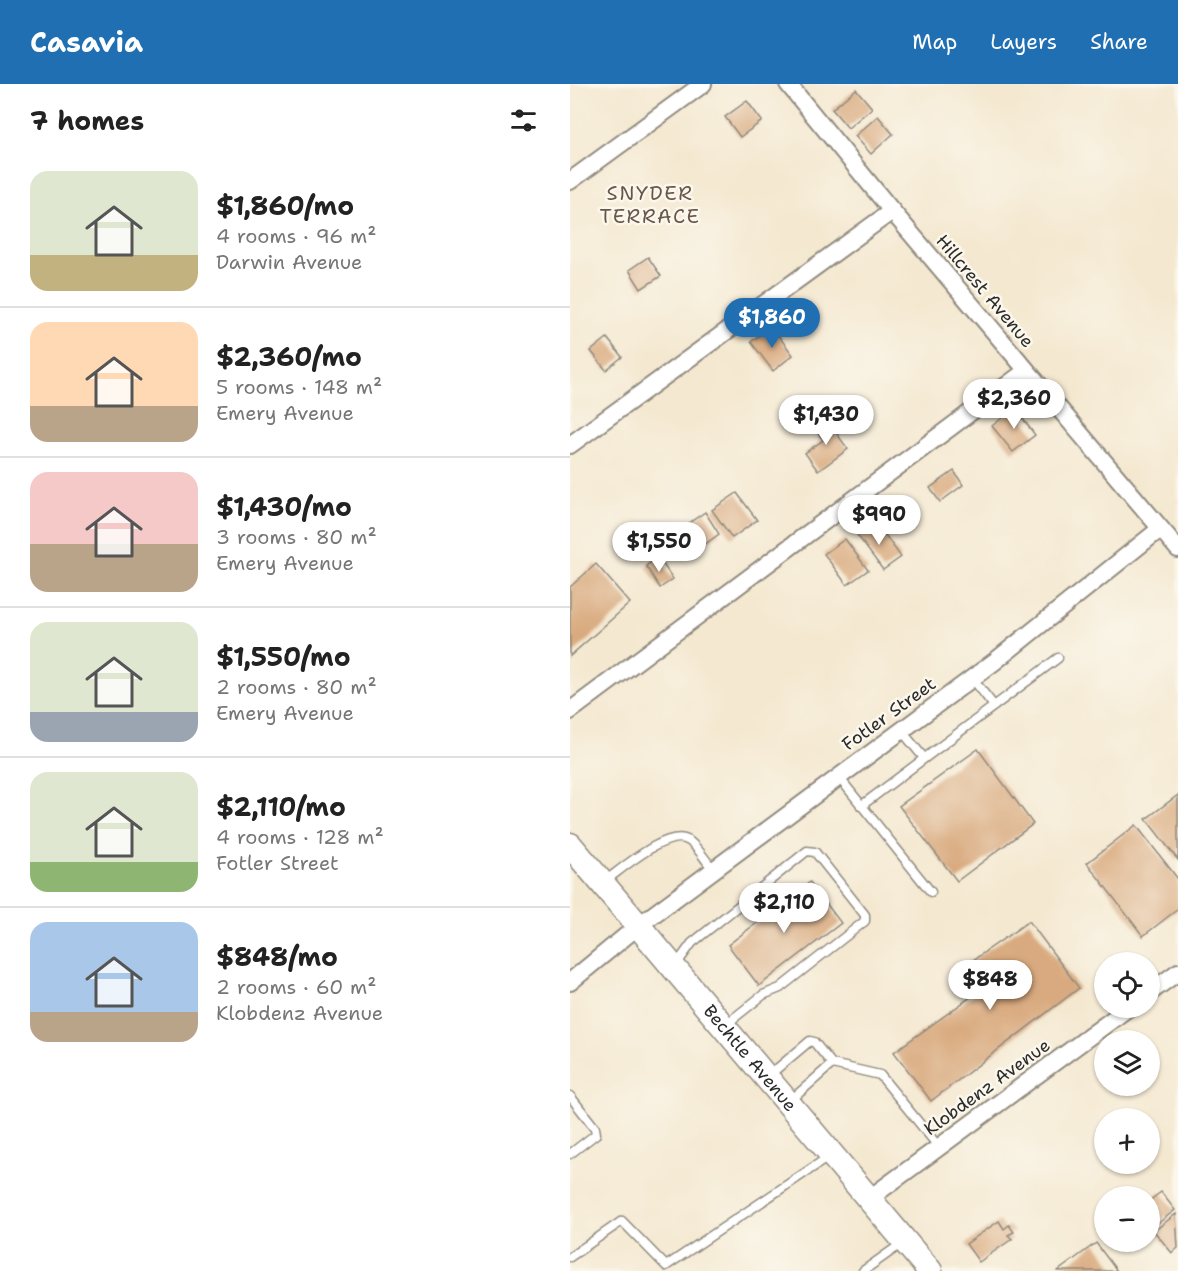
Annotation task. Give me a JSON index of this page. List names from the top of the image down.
{
  "streets": {
    "main road": ["Bechtle Avenue"],
    "street": ["Hillcrest Avenue", "Fotler Street", "Klobdenz Avenue"]
  },
  "crossings": [
    ["Hillcrest Avenue", "Fotler Street"],
    ["Fotler Street", "Bechtle Avenue"],
    ["Bechtle Avenue", "Klobdenz Avenue"]
  ],
  "districts": ["SNYDER TERRACE"],
  "page": {
    "header": "Casavia",
    "nav": ["Map", "Layers", "Share"],
    "heading": "7 homes",
    "list": [
      {
        "name": "$1,860/mo",
        "note": "4 rooms · 96 m² · Darwin Avenue"
      },
      {
        "name": "$2,360/mo",
        "note": "5 rooms · 148 m² · Emery Avenue"
      },
      {
        "name": "$1,430/mo",
        "note": "3 rooms · 80 m² · Emery Avenue"
      },
      {
        "name": "$1,550/mo",
        "note": "2 rooms · 80 m² · Emery Avenue"
      },
      {
        "name": "$2,110/mo",
        "note": "4 rooms · 128 m² · Fotler Street"
      },
      {
        "name": "$848/mo",
        "note": "2 rooms · 60 m² · Klobdenz Avenue"
      }
    ],
    "price": [
      "$1,860",
      "$2,360",
      "$1,430",
      "$990",
      "$1,550",
      "$2,110",
      "$848"
    ],
    "map_buttons": ["+", "−"]
  }
}
